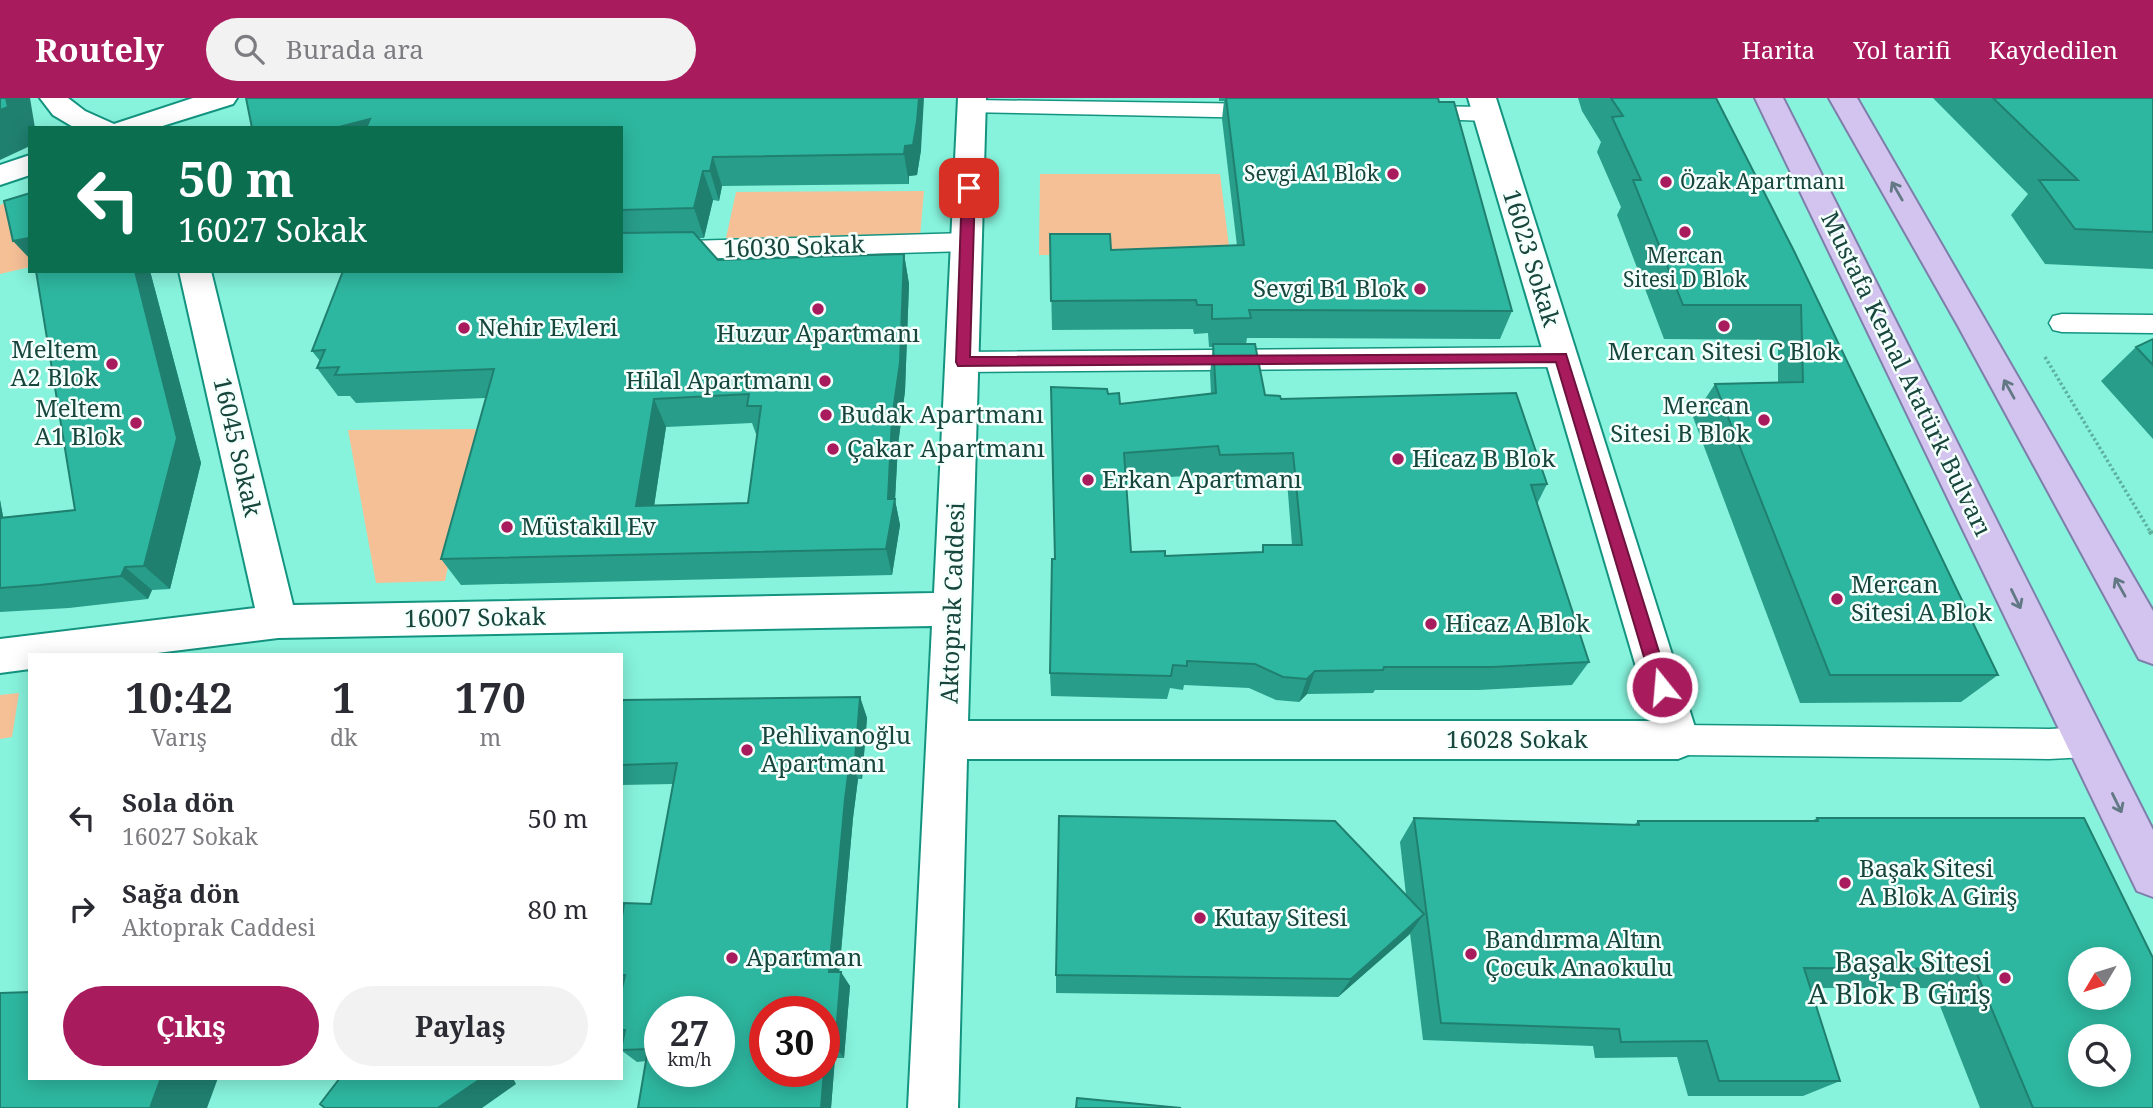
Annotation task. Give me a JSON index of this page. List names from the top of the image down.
{
  "streets": {
    "main road": ["Mustafa Kemal Atatürk Bulvarı"],
    "street": [
      "16023 Sokak",
      "16045 Sokak",
      "Aktoprak Caddesi",
      "16007 Sokak",
      "16028 Sokak"
    ],
    "lane": ["16030 Sokak"]
  },
  "crossings": [
    ["16030 Sokak", "Aktoprak Caddesi"],
    ["16023 Sokak", "16028 Sokak"],
    ["Mustafa Kemal Atatürk Bulvarı", "16028 Sokak"],
    ["16045 Sokak", "16007 Sokak"],
    ["Aktoprak Caddesi", "16007 Sokak"],
    ["Aktoprak Caddesi", "16028 Sokak"]
  ],
  "places": [
    "Sevgi A1 Blok",
    "Özak Apartmanı",
    "Mercan Sitesi D Blok",
    "Sevgi B1 Blok",
    "Huzur Apartmanı",
    "Mercan Sitesi C Blok",
    "Nehir Evleri",
    "Meltem A2 Blok",
    "Hilal Apartmanı",
    "Budak Apartmanı",
    "Mercan Sitesi B Blok",
    "Meltem A1 Blok",
    "Çakar Apartmanı",
    "Hicaz B Blok",
    "Erkan Apartmanı",
    "Müstakil Ev",
    "Mercan Sitesi A Blok",
    "Hicaz A Blok",
    "Pehlivanoğlu Apartmanı",
    "Başak Sitesi A Blok A Giriş",
    "Kutay Sitesi",
    "Bandırma Altın Çocuk Anaokulu",
    "Apartman",
    "Başak Sitesi A Blok B Giriş"
  ],
  "north": "bottom left",
  "page": {
    "header": "Routely",
    "search": "Burada ara",
    "nav": ["Harita", "Yol tarifi", "Kaydedilen"],
    "turn": ["50 m", "16027 Sokak"],
    "eta": [
      "10:42",
      "Varış",
      "1",
      "dk",
      "170",
      "m"
    ],
    "list": [
      {
        "name": "Sola dön",
        "note": "16027 Sokak",
        "value": "50 m"
      },
      {
        "name": "Sağa dön",
        "note": "Aktoprak Caddesi",
        "value": "80 m"
      }
    ],
    "buttons": ["Çıkış", "Paylaş"],
    "speed": "27 km/h",
    "limit": "30"
  }
}
